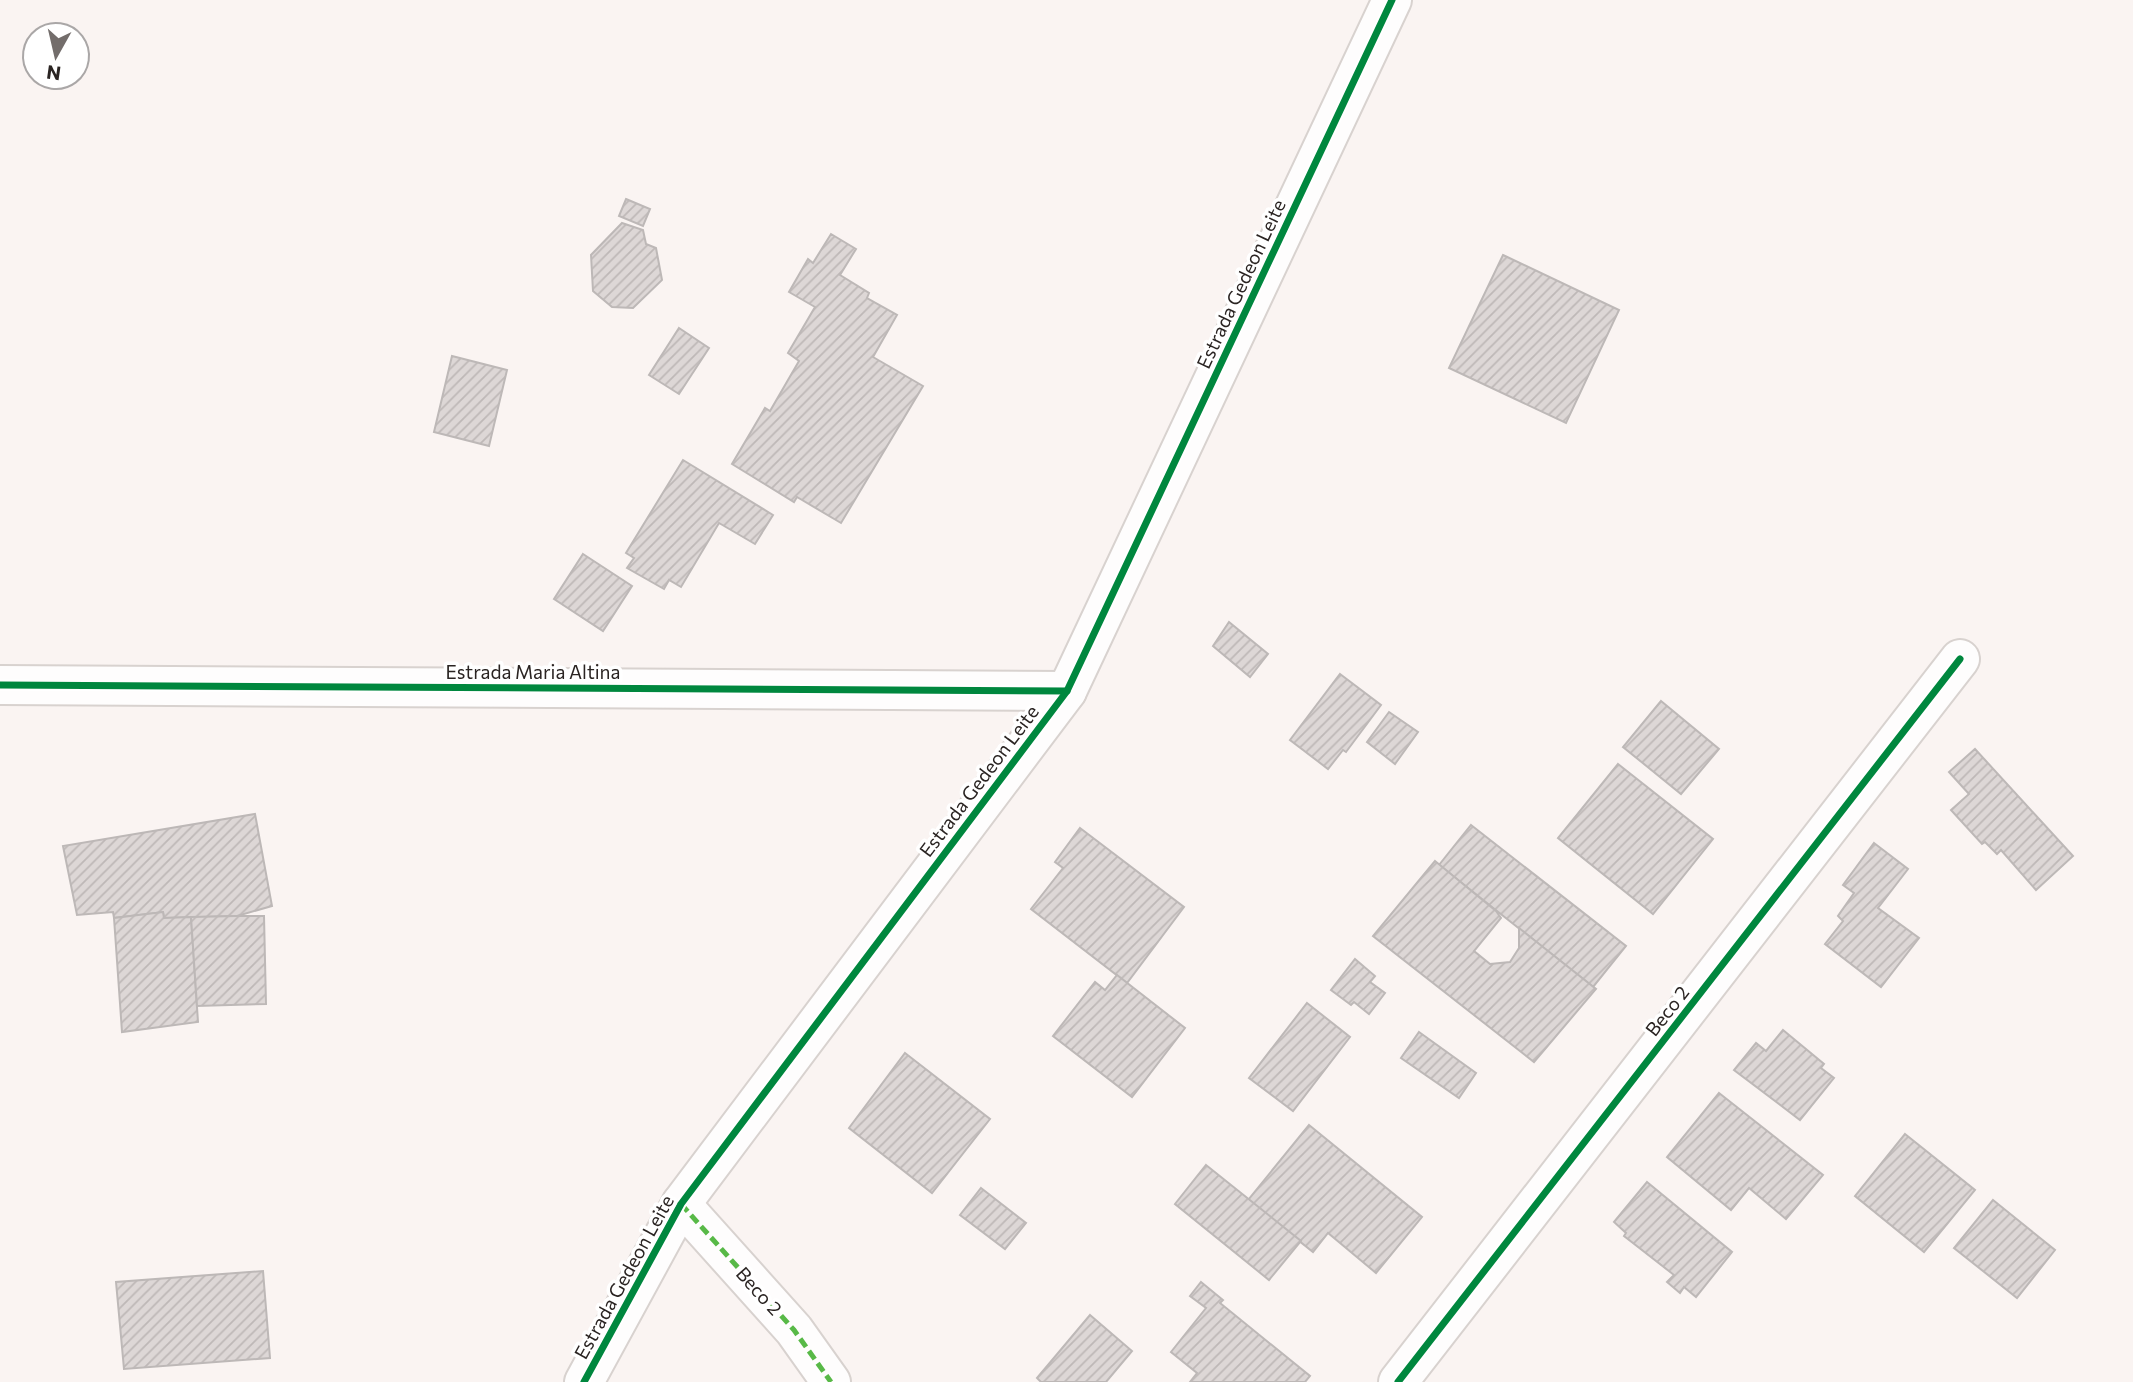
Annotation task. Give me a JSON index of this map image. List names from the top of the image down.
{
  "streets": {
    "street": ["Estrada Gedeon Leite", "Estrada Maria Altina", "Beco 2"]
  },
  "crossings": [
    ["Estrada Gedeon Leite", "Estrada Maria Altina"],
    ["Estrada Gedeon Leite", "Beco 2"]
  ],
  "north": "bottom"
}
